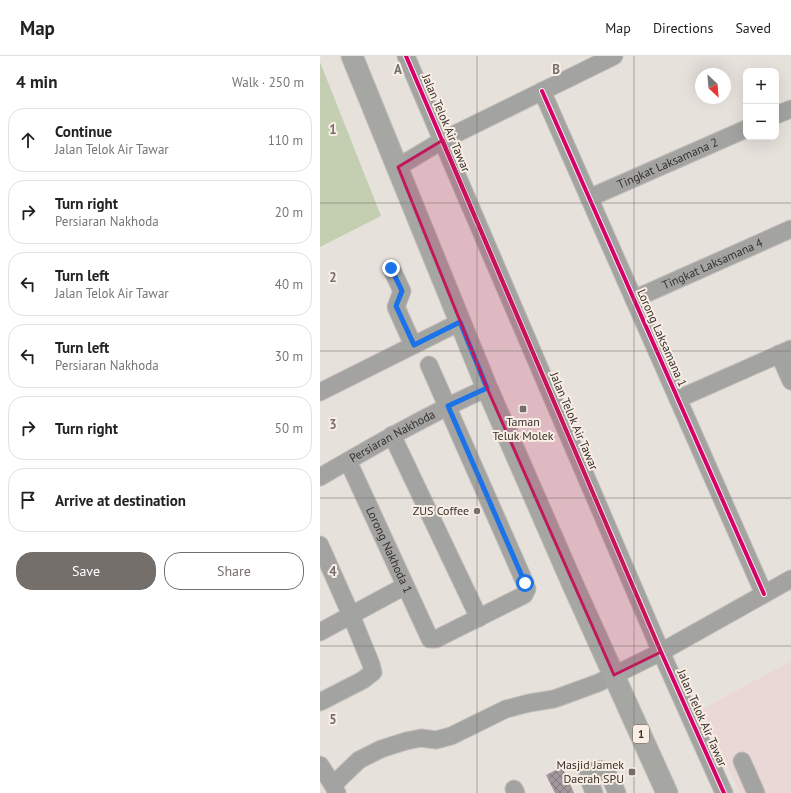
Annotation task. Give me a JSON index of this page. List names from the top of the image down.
{
  "streets": {
    "main road": ["1"],
    "street": [
      "Jalan Telok Air Tawar",
      "Tingkat Laksamana 2",
      "Tingkat Laksamana 4",
      "Lorong Laksamana 1",
      "Persiaran Nakhoda",
      "Lorong Nakhoda 1"
    ]
  },
  "crossings": [
    ["Tingkat Laksamana 2", "Lorong Laksamana 1"],
    ["Tingkat Laksamana 4", "Lorong Laksamana 1"],
    ["Persiaran Nakhoda", "Lorong Nakhoda 1"],
    ["Persiaran Nakhoda", "1"]
  ],
  "places": {
    "transit": ["Taman Teluk Molek", "Masjid Jamek Daerah SPU"],
    "other": ["ZUS Coffee"]
  },
  "north": "bottom right",
  "page": {
    "header": "Map",
    "nav": ["Map", "Directions", "Saved"],
    "heading": ["4 min", "Walk · 250 m"],
    "map_buttons": ["+", "−"],
    "list": [
      ["Continue", "Jalan Telok Air Tawar", "110 m"],
      ["Turn right", "Persiaran Nakhoda", "20 m"],
      ["Turn left", "Jalan Telok Air Tawar", "40 m"],
      ["Turn left", "Persiaran Nakhoda", "30 m"],
      ["Turn right", "50 m"],
      "Arrive at destination"
    ],
    "buttons": ["Save", "Share"]
  },
  "grid": {
    "columns": ["A", "B"],
    "rows": [
      "1",
      "2",
      "3",
      "4",
      "5"
    ]
  }
}
